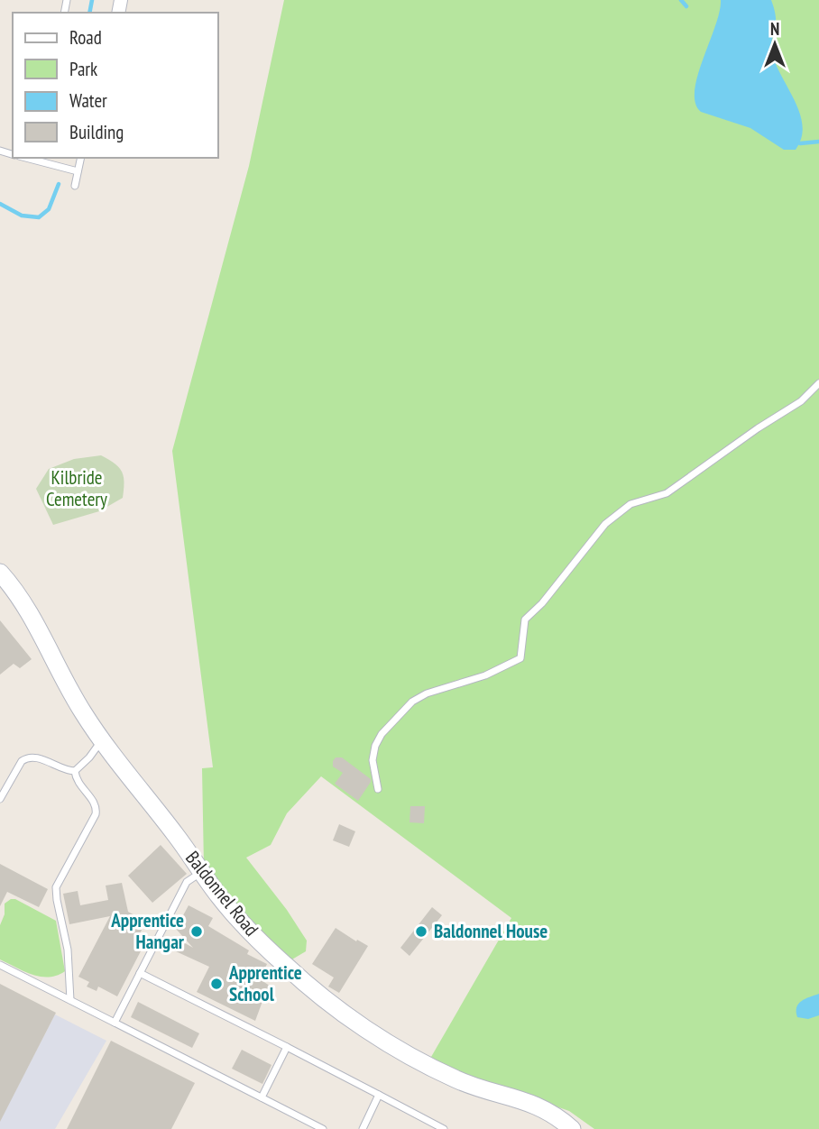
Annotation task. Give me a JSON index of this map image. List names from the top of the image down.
{
  "streets": {
    "street": ["Baldonnel Road"]
  },
  "parks": ["Kilbride Cemetery"],
  "places": ["Apprentice Hangar", "Baldonnel House", "Apprentice School"],
  "legend": [
    "Road",
    "Park",
    "Water",
    "Building"
  ],
  "north": "top"
}
